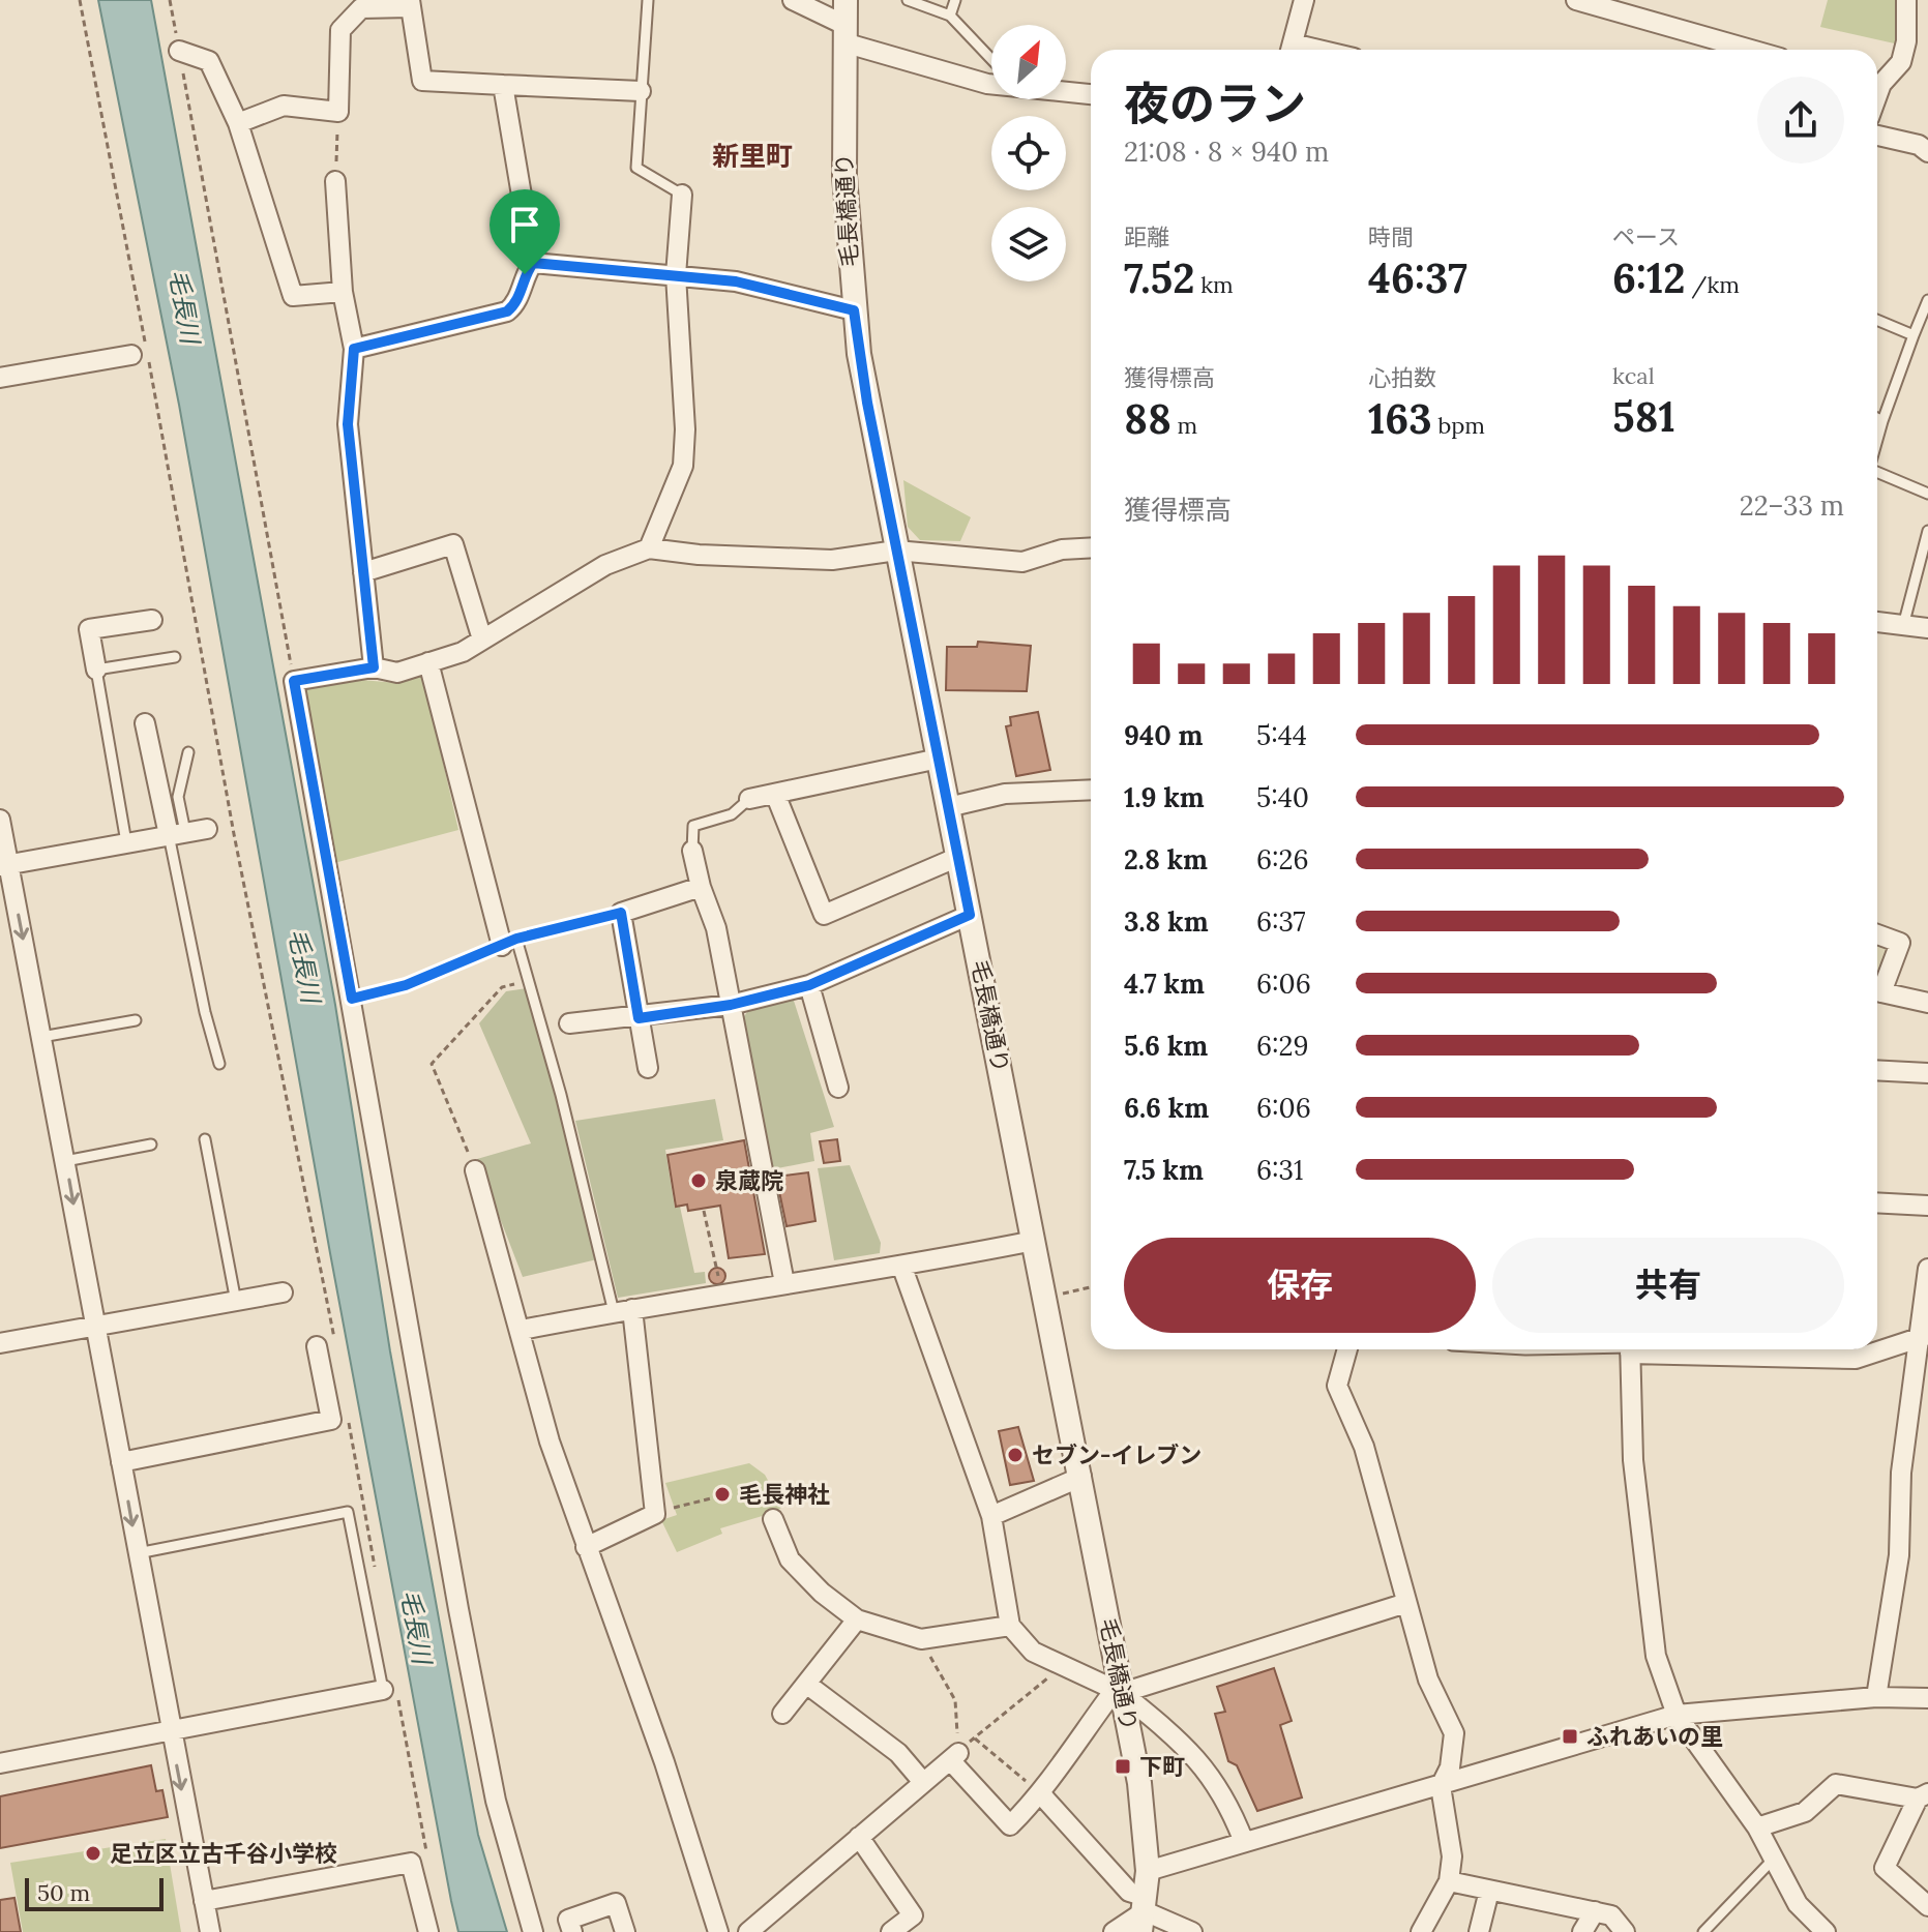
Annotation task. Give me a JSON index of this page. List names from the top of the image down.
{
  "streets": {
    "street": ["毛長橋通り"]
  },
  "districts": ["新里町"],
  "water": ["毛長川"],
  "places": {
    "other": [
      "泉蔵院",
      "セブン-イレブン",
      "毛長神社",
      "足立区立古千谷小学校"
    ],
    "transit": ["ふれあいの里", "下町"]
  },
  "scale_bar": "50 m",
  "north": "top right",
  "page": {
    "heading": ["夜のラン", "21:08 · 8 × 940 m"],
    "stats": [
      ["距離", "7.52 km"],
      ["時間", "46:37"],
      ["ペース", "6:12 /km"],
      ["獲得標高", "88 m"],
      ["心拍数", "163 bpm"],
      ["kcal", "581"]
    ],
    "chart": ["獲得標高", "22–33 m"],
    "list": [
      {
        "name": "940 m",
        "note": "5:44"
      },
      {
        "name": "1.9 km",
        "note": "5:40"
      },
      {
        "name": "2.8 km",
        "note": "6:26"
      },
      {
        "name": "3.8 km",
        "note": "6:37"
      },
      {
        "name": "4.7 km",
        "note": "6:06"
      },
      {
        "name": "5.6 km",
        "note": "6:29"
      },
      {
        "name": "6.6 km",
        "note": "6:06"
      },
      {
        "name": "7.5 km",
        "note": "6:31"
      }
    ],
    "buttons": ["保存", "共有"],
    "scale": "50 m"
  }
}
